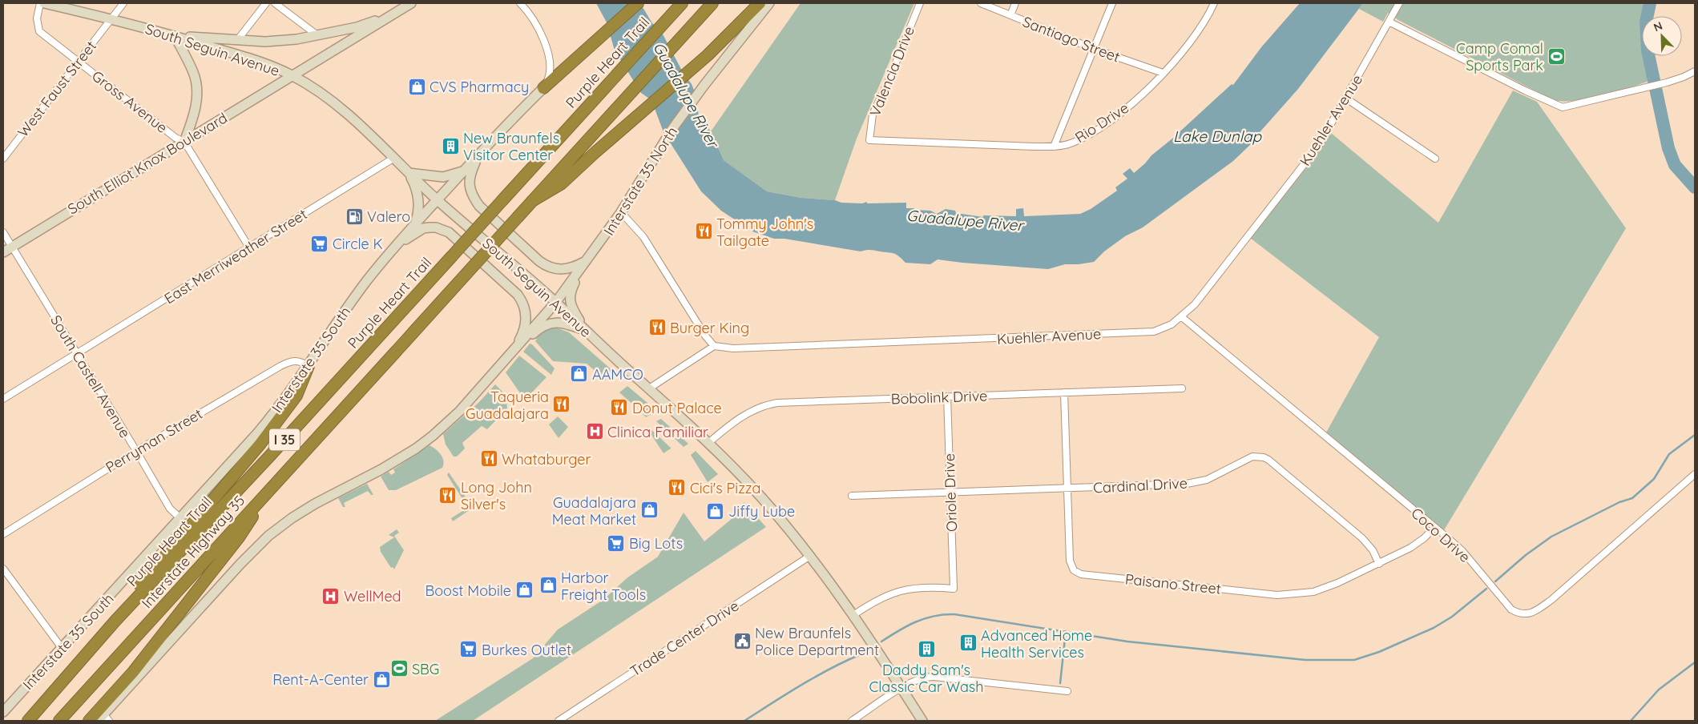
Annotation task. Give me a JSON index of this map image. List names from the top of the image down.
{
  "streets": {
    "highway": ["Purple Heart Trail", "I 35", "Interstate Highway 35"],
    "main road": [
      "South Seguin Avenue",
      "South Elliot Knox Boulevard",
      "Interstate 35 North",
      "Interstate 35 South"
    ],
    "street": [
      "Santiago Street",
      "Valencia Drive",
      "West Faust Street",
      "Gross Avenue",
      "Kuehler Avenue",
      "Rio Drive",
      "East Merriweather Street",
      "South Castell Avenue",
      "Bobolink Drive",
      "Perryman Street",
      "Cardinal Drive",
      "Oriole Drive",
      "Coco Drive",
      "Paisano Street",
      "Trade Center Drive"
    ]
  },
  "crossings": [
    ["Santiago Street", "Rio Drive"],
    ["South Seguin Avenue", "West Faust Street"],
    ["South Seguin Avenue", "South Elliot Knox Boulevard"],
    ["South Seguin Avenue", "Interstate 35 North"],
    ["South Seguin Avenue", "East Merriweather Street"],
    ["South Seguin Avenue", "Interstate 35 South"],
    ["South Seguin Avenue", "Bobolink Drive"],
    ["South Seguin Avenue", "Oriole Drive"],
    ["South Seguin Avenue", "Trade Center Drive"],
    ["Purple Heart Trail", "I 35"],
    ["Valencia Drive", "Rio Drive"],
    ["West Faust Street", "Gross Avenue"],
    ["Gross Avenue", "South Elliot Knox Boulevard"],
    ["Gross Avenue", "East Merriweather Street"],
    ["Kuehler Avenue", "Coco Drive"],
    ["South Elliot Knox Boulevard", "South Castell Avenue"],
    ["East Merriweather Street", "South Castell Avenue"],
    ["Interstate 35 South", "South Castell Avenue"],
    ["Interstate 35 South", "Perryman Street"],
    ["South Castell Avenue", "Perryman Street"],
    ["Bobolink Drive", "Oriole Drive"],
    ["Bobolink Drive", "Paisano Street"],
    ["I 35", "Interstate Highway 35"],
    ["Cardinal Drive", "Oriole Drive"],
    ["Cardinal Drive", "Paisano Street"],
    ["Coco Drive", "Paisano Street"]
  ],
  "water": ["Guadalupe River", "Lake Dunlap"],
  "places": {
    "sports": ["Camp Comal Sports Park", "SBG"],
    "shop": [
      "CVS Pharmacy",
      "AAMCO",
      "Guadalajara Meat Market",
      "Jiffy Lube",
      "Harbor Freight Tools",
      "Boost Mobile",
      "Rent-A-Center"
    ],
    "building": ["New Braunfels Visitor Center", "Advanced Home Health Services", "Daddy Sam's Classic Car Wash"],
    "fuel station": ["Valero"],
    "restaurant": [
      "Tommy John's Tailgate",
      "Burger King",
      "Taqueria Guadalajara",
      "Donut Palace",
      "Whataburger",
      "Cici's Pizza",
      "Long John Silver's"
    ],
    "supermarket": ["Circle K", "Big Lots", "Burkes Outlet"],
    "hospital": ["Clinica Familiar", "WellMed"],
    "public building": ["New Braunfels Police Department"]
  },
  "north": "top left"
}
